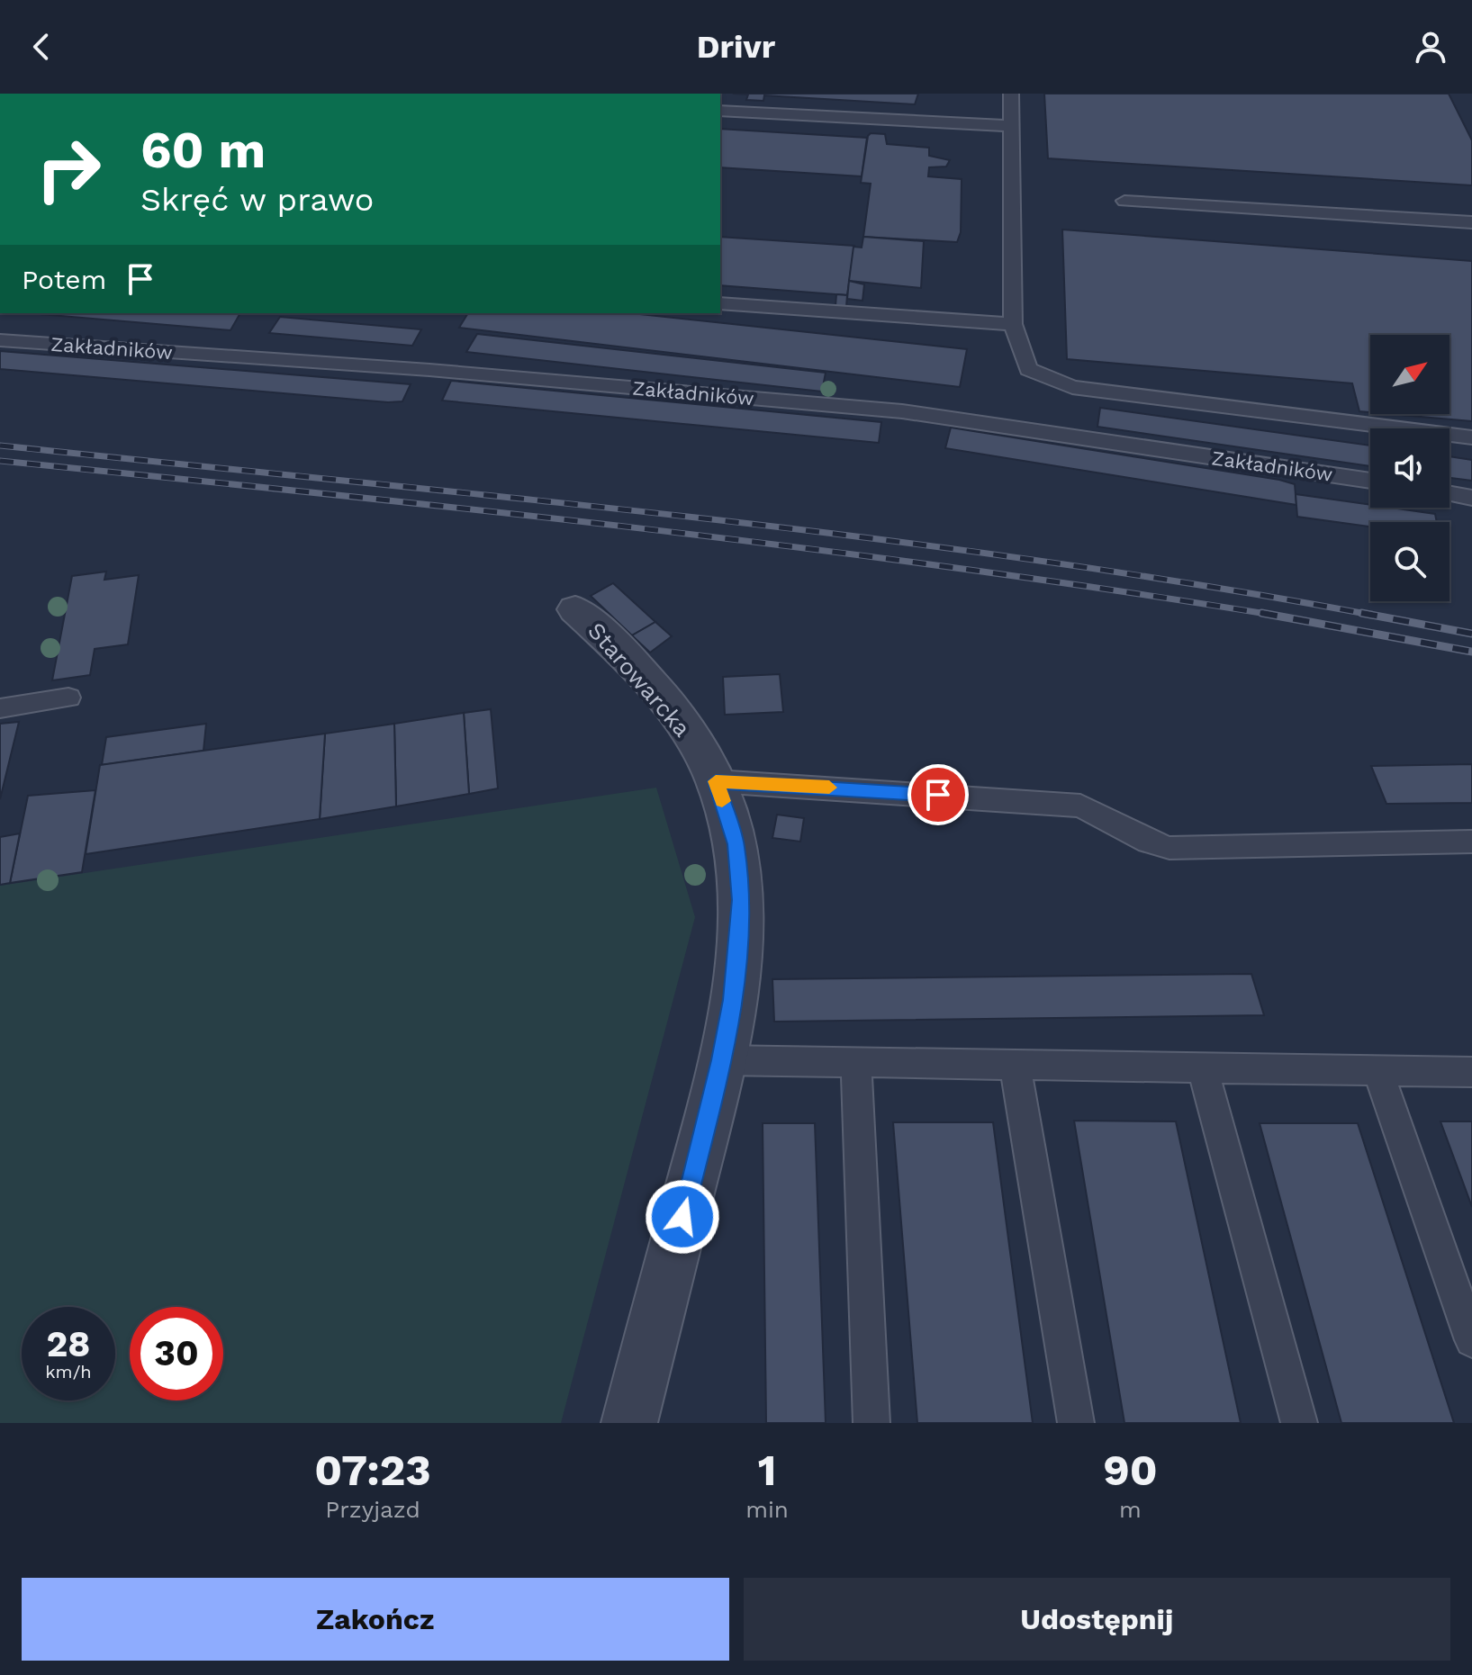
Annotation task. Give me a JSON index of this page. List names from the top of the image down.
{
  "streets": {
    "street": ["Starowarcka"],
    "lane": ["Zakładników"]
  },
  "north": "top right",
  "page": {
    "header": "Drivr",
    "turn": ["60 m", "Skręć w prawo"],
    "then": "Potem",
    "speed": "28 km/h",
    "limit": "30",
    "eta": [
      "07:23",
      "Przyjazd",
      "1",
      "min",
      "90",
      "m"
    ],
    "buttons": ["Zakończ", "Udostępnij"]
  }
}
